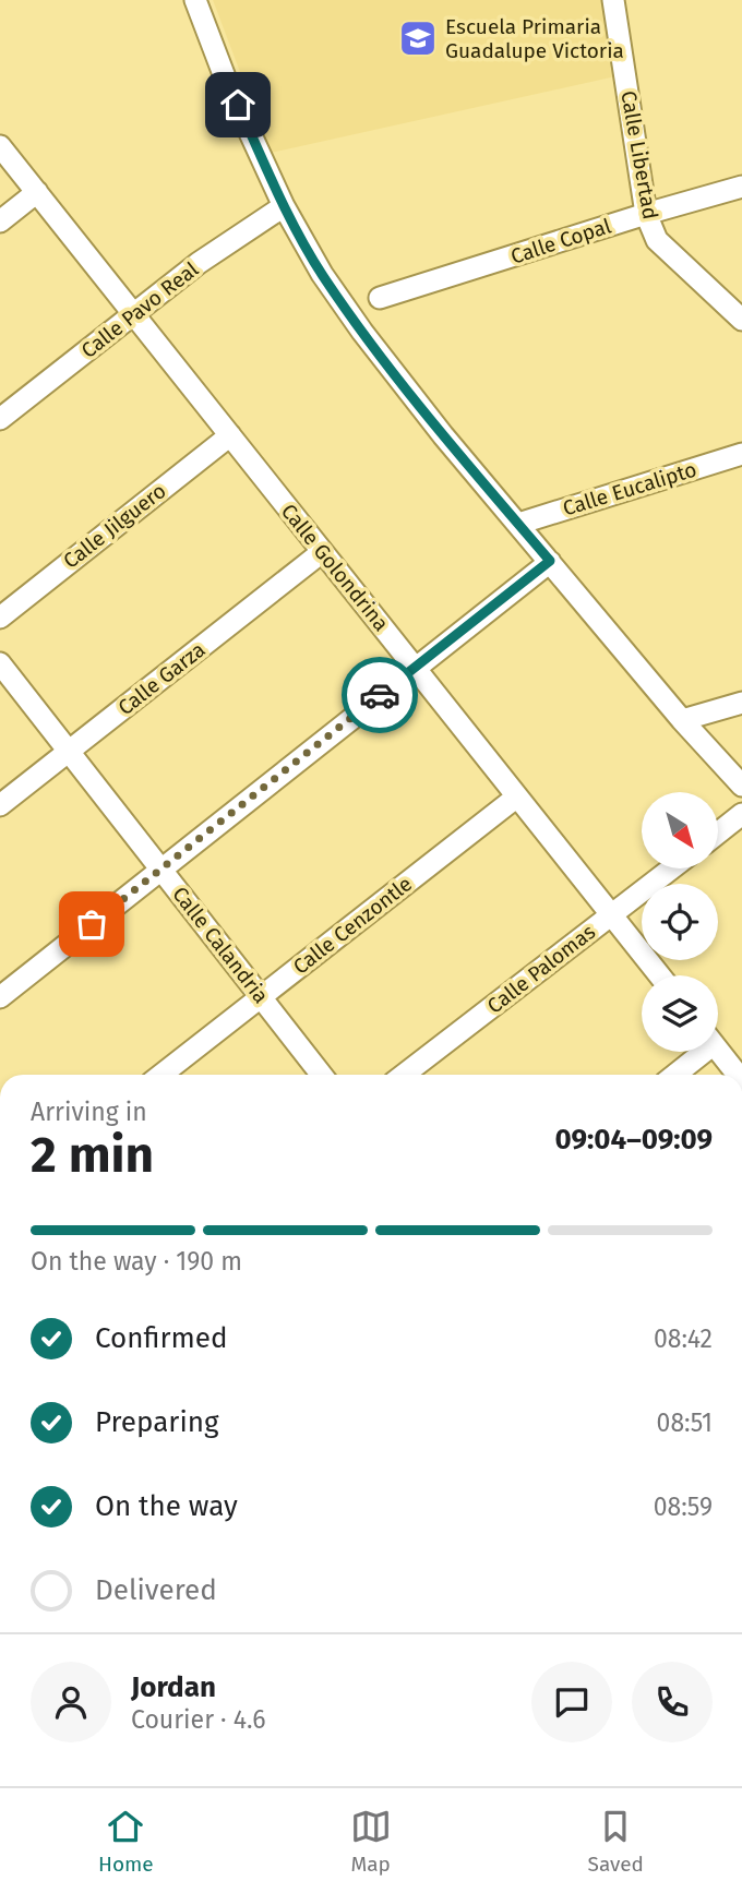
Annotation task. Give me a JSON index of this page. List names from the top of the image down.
{
  "streets": {
    "street": [
      "Calle Libertad",
      "Calle Copal",
      "Calle Pavo Real",
      "Calle Eucalipto",
      "Calle Jilguero",
      "Calle Golondrina",
      "Calle Garza",
      "Calle Cenzontle",
      "Calle Calandria",
      "Calle Palomas"
    ]
  },
  "crossings": [
    ["Calle Libertad", "Calle Copal"],
    ["Calle Pavo Real", "Calle Golondrina"],
    ["Calle Jilguero", "Calle Golondrina"],
    ["Calle Golondrina", "Calle Garza"],
    ["Calle Golondrina", "Calle Cenzontle"],
    ["Calle Golondrina", "Calle Palomas"],
    ["Calle Garza", "Calle Calandria"],
    ["Calle Cenzontle", "Calle Calandria"]
  ],
  "places": {
    "school or university": ["Escuela Primaria Guadalupe Victoria"]
  },
  "north": "bottom right",
  "page": {
    "heading": ["2 min", "Arriving in", "09:04–09:09"],
    "panel": ["Jordan", "Courier · 4.6"],
    "bar": "On the way · 190 m",
    "list": [
      ["Confirmed", "08:42"],
      ["Preparing", "08:51"],
      ["On the way", "08:59"],
      "Delivered"
    ],
    "tabs": ["Home", "Map", "Saved"]
  }
}
